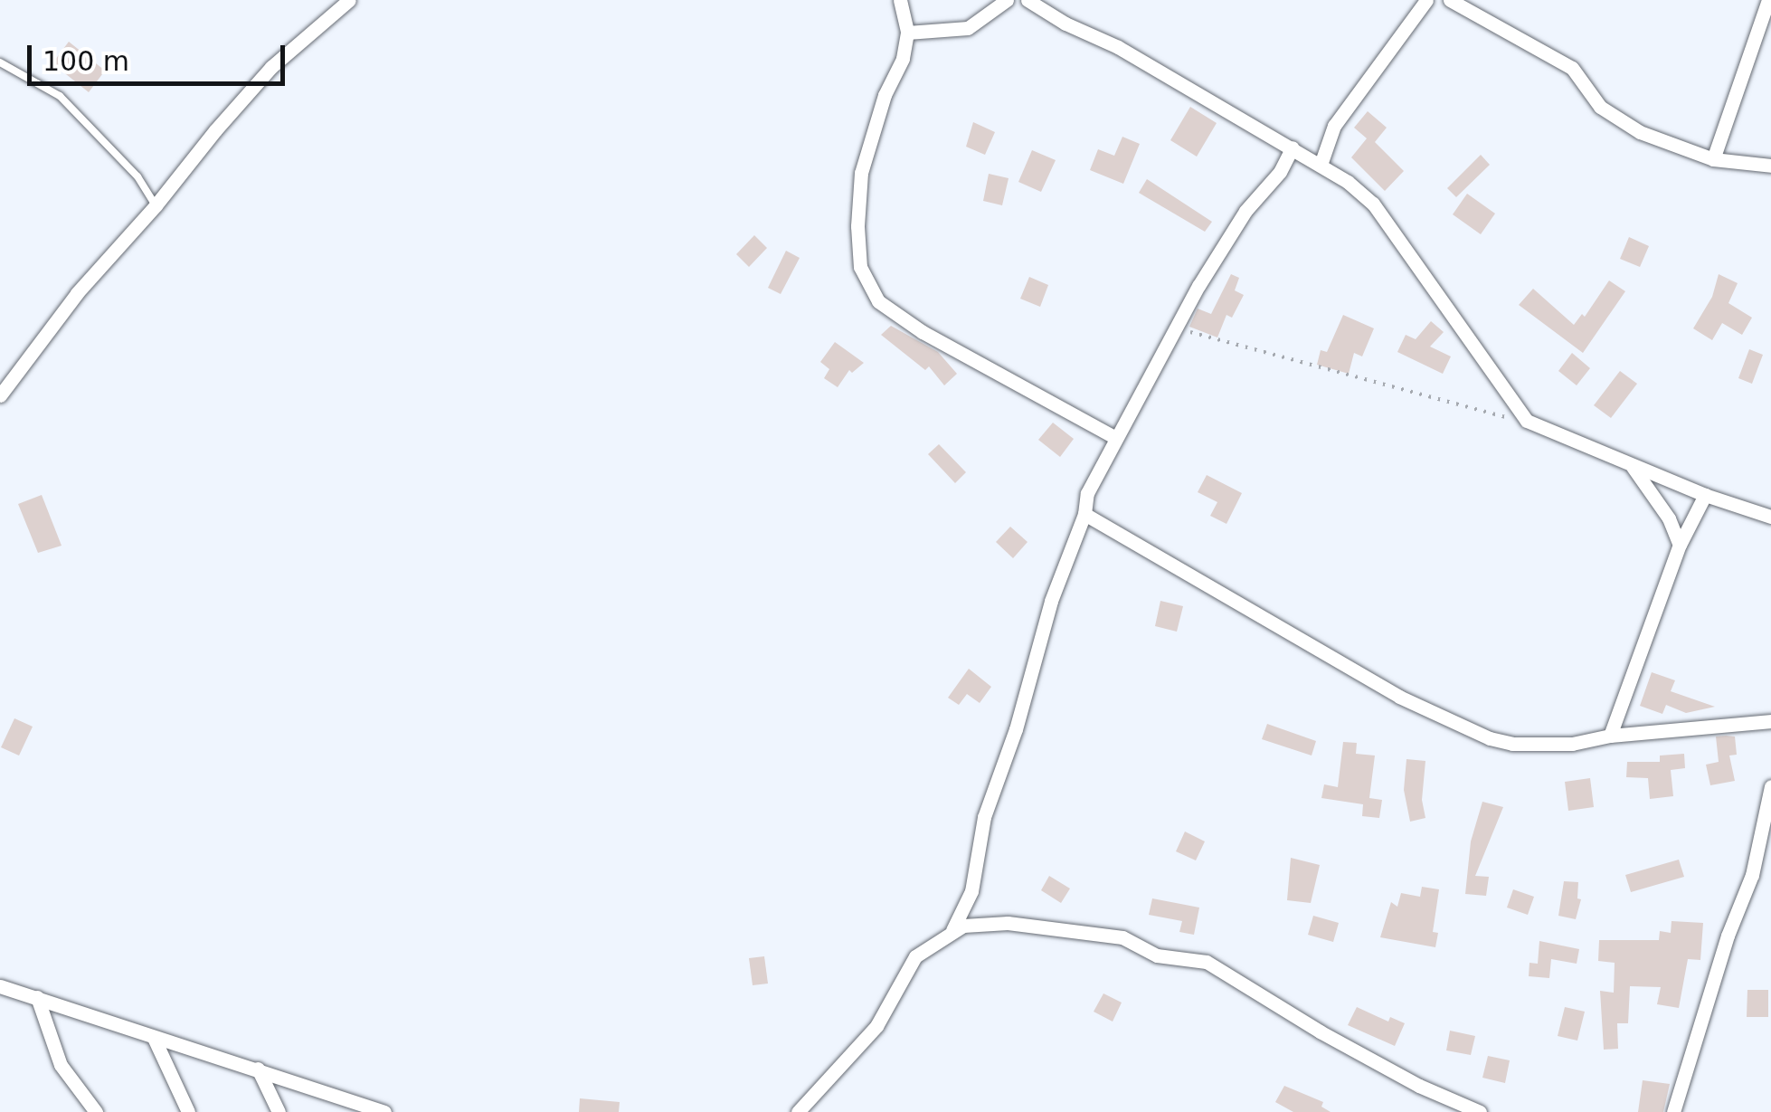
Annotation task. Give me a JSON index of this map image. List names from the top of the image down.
{
  "scale_bar": "100 m"
}
